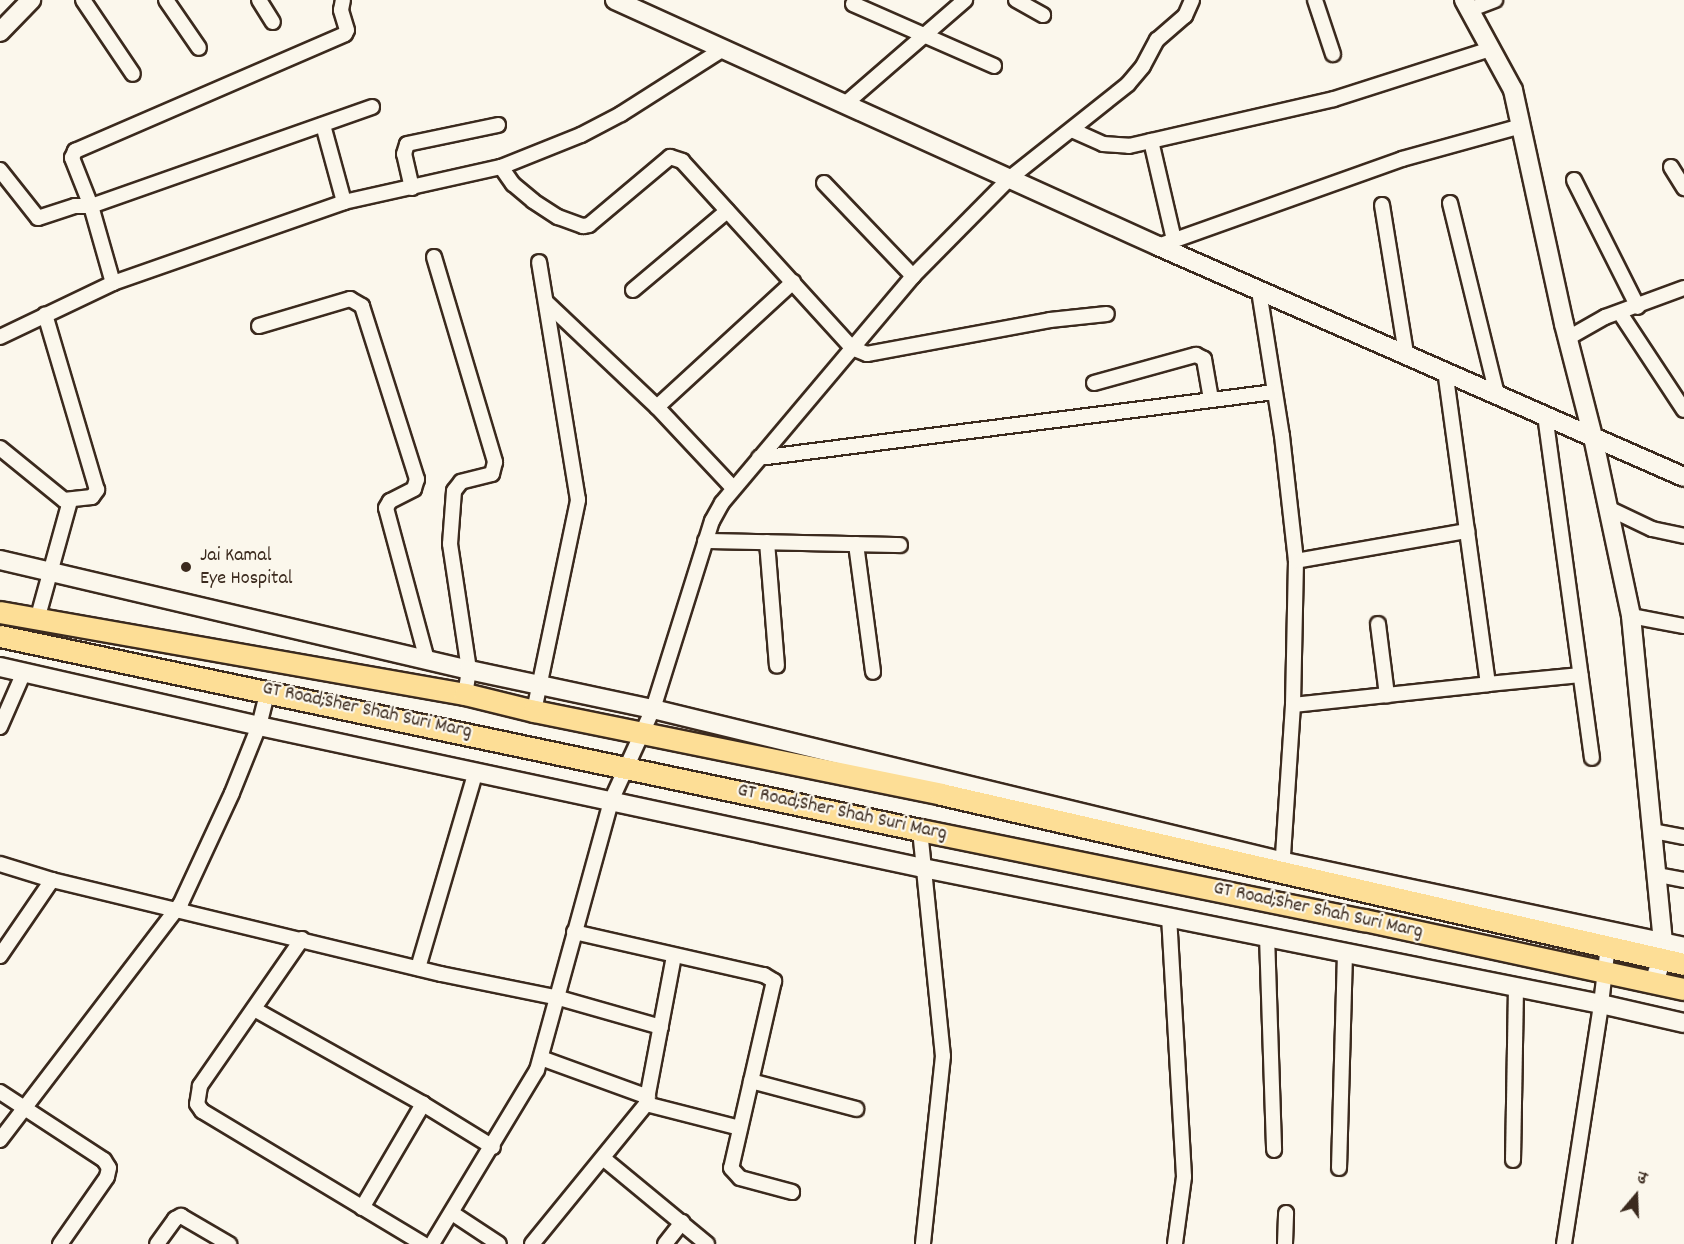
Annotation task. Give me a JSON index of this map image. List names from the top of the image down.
{
  "streets": {
    "main road": ["GT Road;Sher Shah Suri Marg"]
  },
  "places": ["Jai Kamal Eye Hospital"],
  "north": "top"
}
